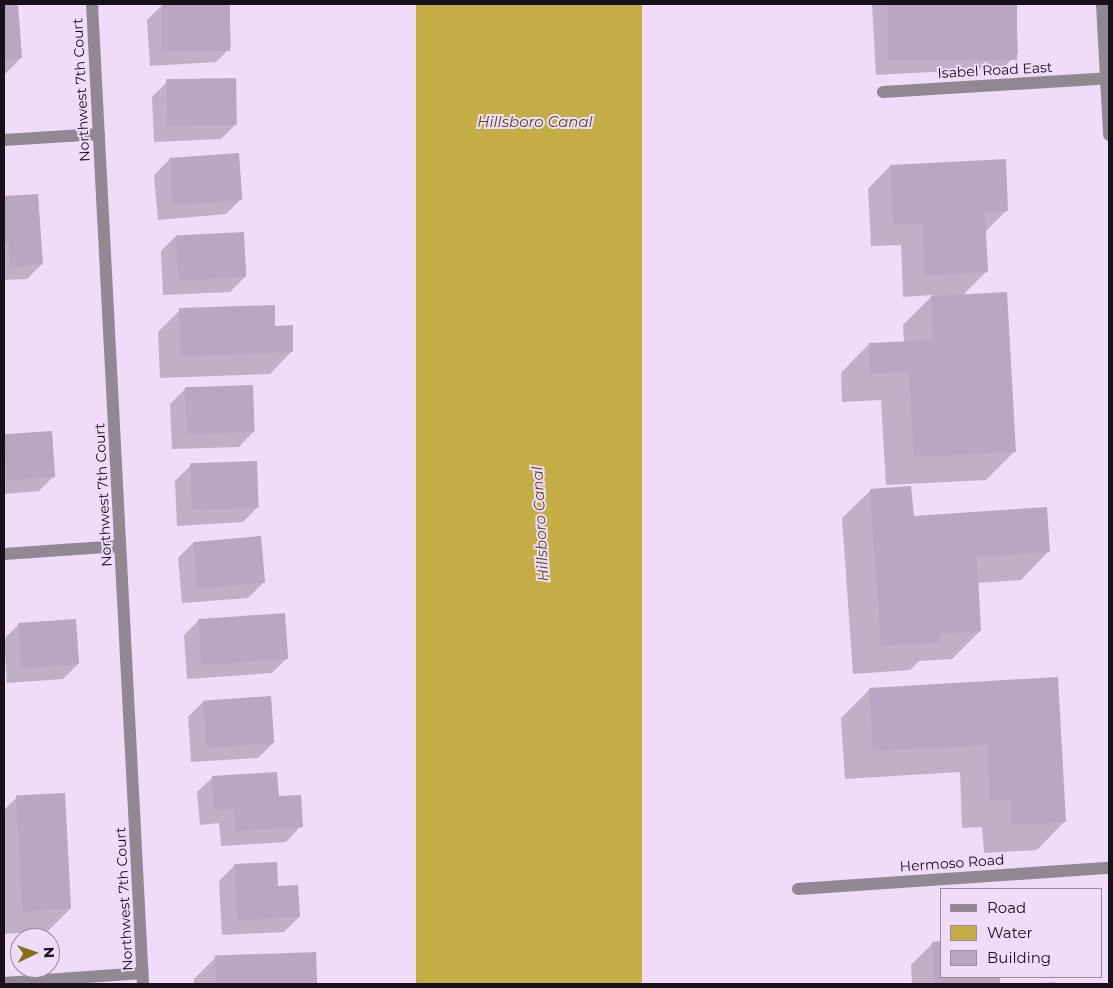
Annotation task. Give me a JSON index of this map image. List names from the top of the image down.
{
  "streets": {
    "street": ["Isabel Road East", "Northwest 7th Court", "Hermoso Road"]
  },
  "water": ["Hillsboro Canal"],
  "legend": ["Road", "Water", "Building"],
  "north": "right"
}
